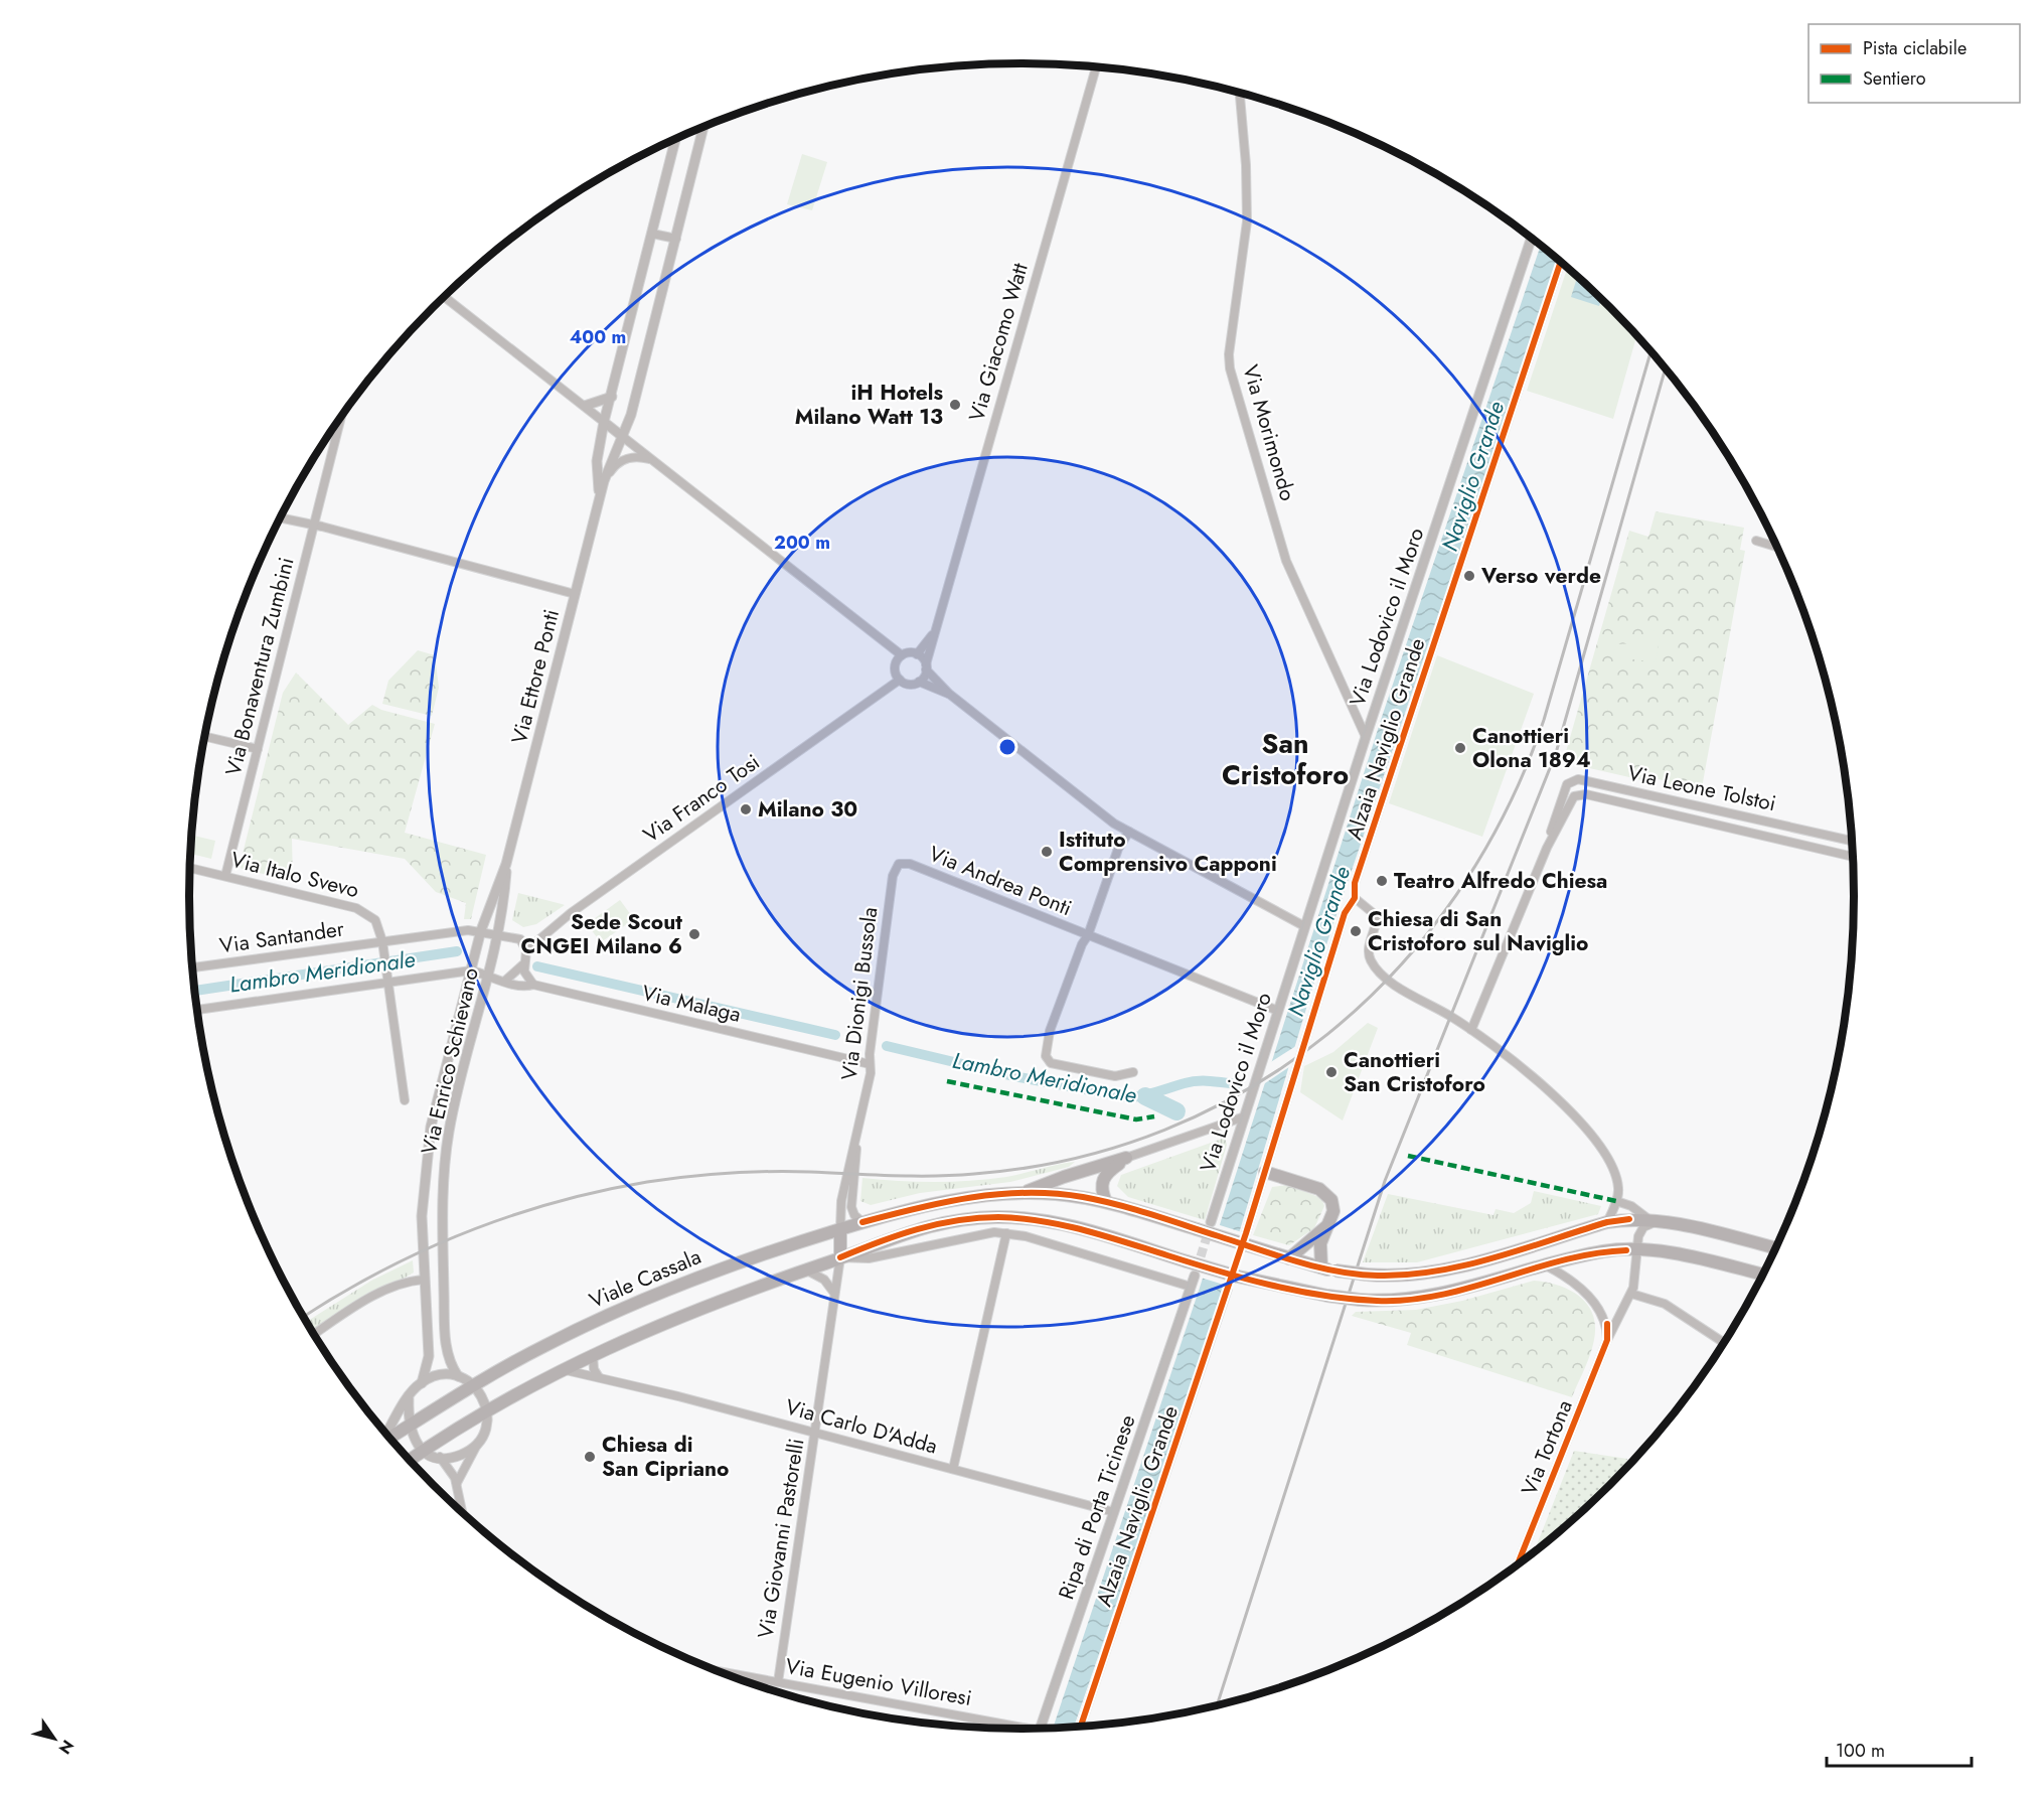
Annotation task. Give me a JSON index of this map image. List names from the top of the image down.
{
  "streets": {
    "main road": ["Viale Cassala"],
    "street": [
      "Via Giacomo Watt",
      "Via Morimondo",
      "Via Lodovico il Moro",
      "Via Bonaventura Zumbini",
      "Via Ettore Ponti",
      "Alzaia Naviglio Grande",
      "Via Leone Tolstoi",
      "Via Franco Tosi",
      "Via Italo Svevo",
      "Via Andrea Ponti",
      "Via Santander",
      "Via Dionigi Bussola",
      "Via Malaga",
      "Via Enrico Schievano",
      "Via Carlo D'Adda",
      "Via Tortona",
      "Ripa di Porta Ticinese",
      "Via Giovanni Pastorelli",
      "Via Eugenio Villoresi"
    ]
  },
  "crossings": [
    ["Via Giacomo Watt", "Via Franco Tosi"],
    ["Via Morimondo", "Via Lodovico il Moro"],
    ["Via Lodovico il Moro", "Via Andrea Ponti"],
    ["Via Bonaventura Zumbini", "Via Italo Svevo"],
    ["Via Ettore Ponti", "Via Santander"],
    ["Via Ettore Ponti", "Via Enrico Schievano"],
    ["Via Franco Tosi", "Via Santander"],
    ["Via Italo Svevo", "Via Santander"],
    ["Via Andrea Ponti", "Via Dionigi Bussola"],
    ["Via Santander", "Via Enrico Schievano"],
    ["Via Dionigi Bussola", "Via Malaga"],
    ["Via Dionigi Bussola", "Viale Cassala"],
    ["Via Malaga", "Via Enrico Schievano"],
    ["Via Enrico Schievano", "Viale Cassala"],
    ["Via Carlo D'Adda", "Ripa di Porta Ticinese"],
    ["Via Carlo D'Adda", "Via Giovanni Pastorelli"],
    ["Via Giovanni Pastorelli", "Via Eugenio Villoresi"]
  ],
  "districts": ["San Cristoforo"],
  "water": ["Naviglio Grande", "Lambro Meridionale"],
  "places": [
    "iH Hotels Milano Watt 13",
    "Verso verde",
    "Canottieri Olona 1894",
    "Milano 30",
    "Istituto Comprensivo Capponi",
    "Teatro Alfredo Chiesa",
    "Chiesa di San Cristoforo sul Naviglio",
    "Sede Scout CNGEI Milano 6",
    "Canottieri San Cristoforo",
    "Chiesa di San Cipriano"
  ],
  "legend": ["Pista ciclabile", "Sentiero"],
  "scale_bar": "100 m",
  "north": "bottom right",
  "rings": ["400 m", "200 m"]
}
